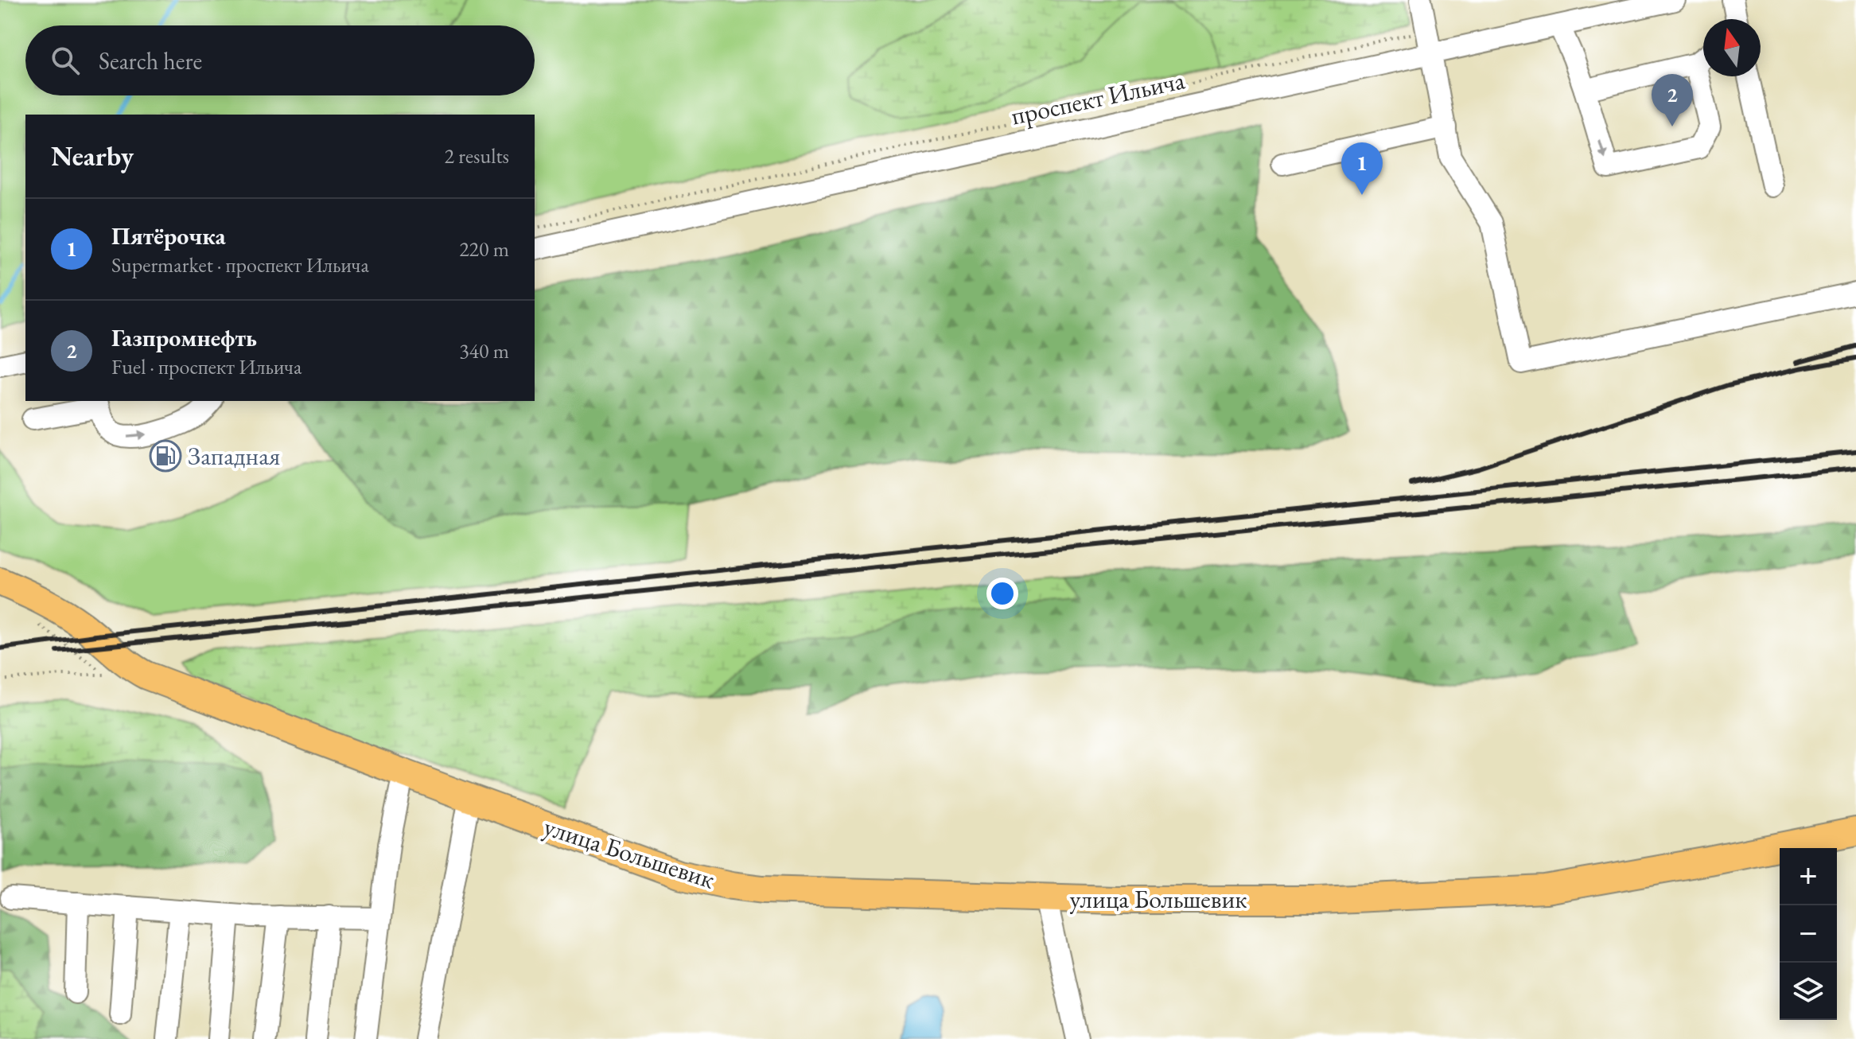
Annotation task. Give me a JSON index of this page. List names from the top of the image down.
{
  "streets": {
    "main road": ["улица Большевик"],
    "street": ["проспект Ильича"]
  },
  "places": {
    "fuel station": ["Западная"]
  },
  "north": "top",
  "page": {
    "search": "Search here",
    "pins": ["2", "1"],
    "heading": ["Nearby", "2 results"],
    "list": [
      {
        "mark": "1",
        "name": "Пятёрочка",
        "note": "Supermarket · проспект Ильича",
        "value": "220 m"
      },
      {
        "mark": "2",
        "name": "Газпромнефть",
        "note": "Fuel · проспект Ильича",
        "value": "340 m"
      }
    ],
    "map_buttons": ["+", "−"]
  }
}
